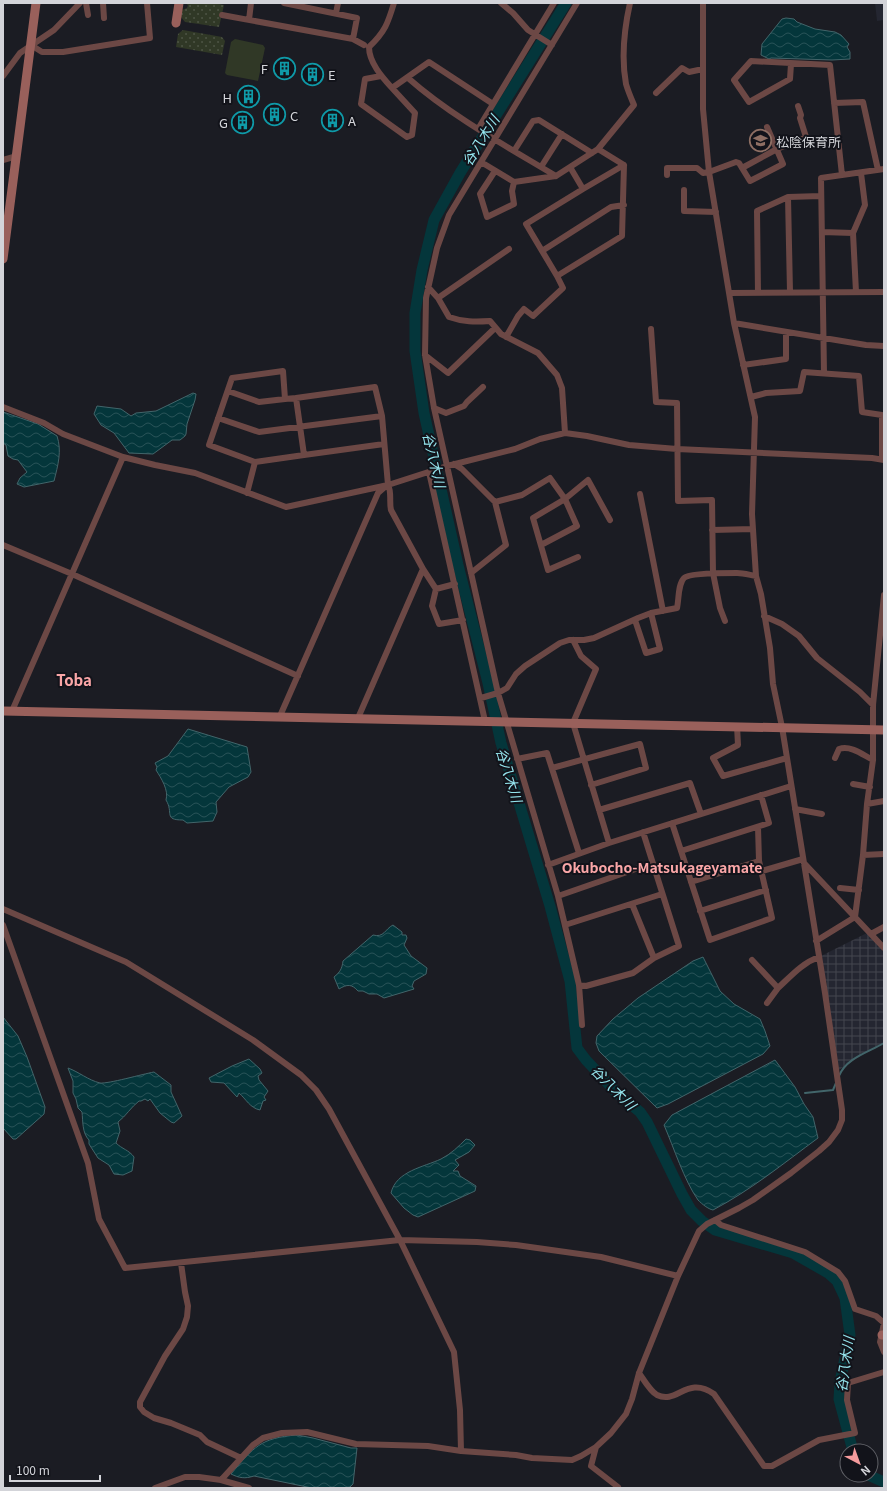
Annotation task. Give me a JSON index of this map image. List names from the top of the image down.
{
  "districts": ["Toba", "Okubocho-Matsukageyamate"],
  "water": ["谷八木川"],
  "places": {
    "building": [
      "F",
      "E",
      "H",
      "C",
      "A",
      "G"
    ],
    "school or university": ["松陰保育所"]
  },
  "scale_bar": "100 m",
  "north": "bottom right"
}
